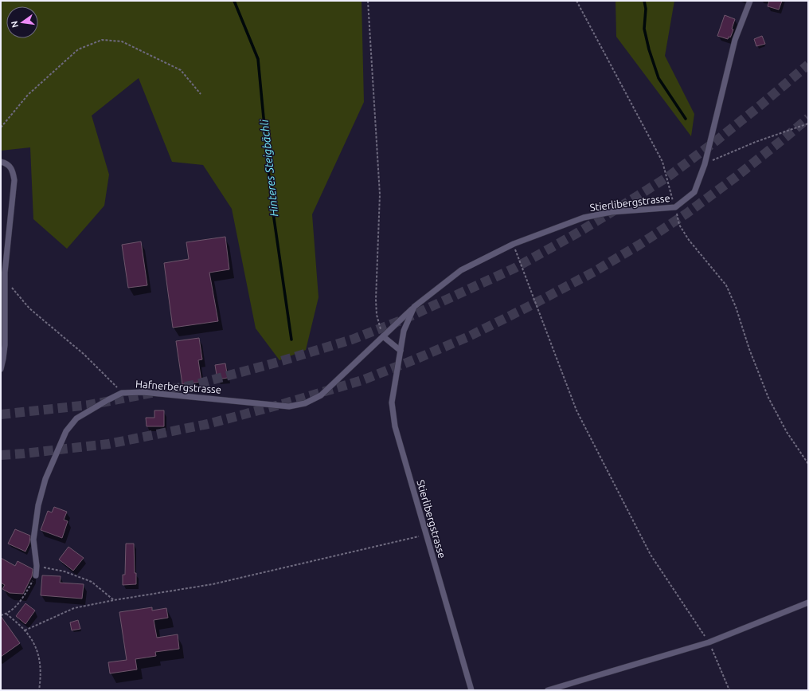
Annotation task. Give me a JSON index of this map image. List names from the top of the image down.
{
  "streets": {
    "lane": ["Stierlibergstrasse", "Hafnerbergstrasse"]
  },
  "crossings": [
    ["Stierlibergstrasse", "Hafnerbergstrasse"]
  ],
  "water": ["Hinteres Steigbächli"],
  "north": "left"
}
